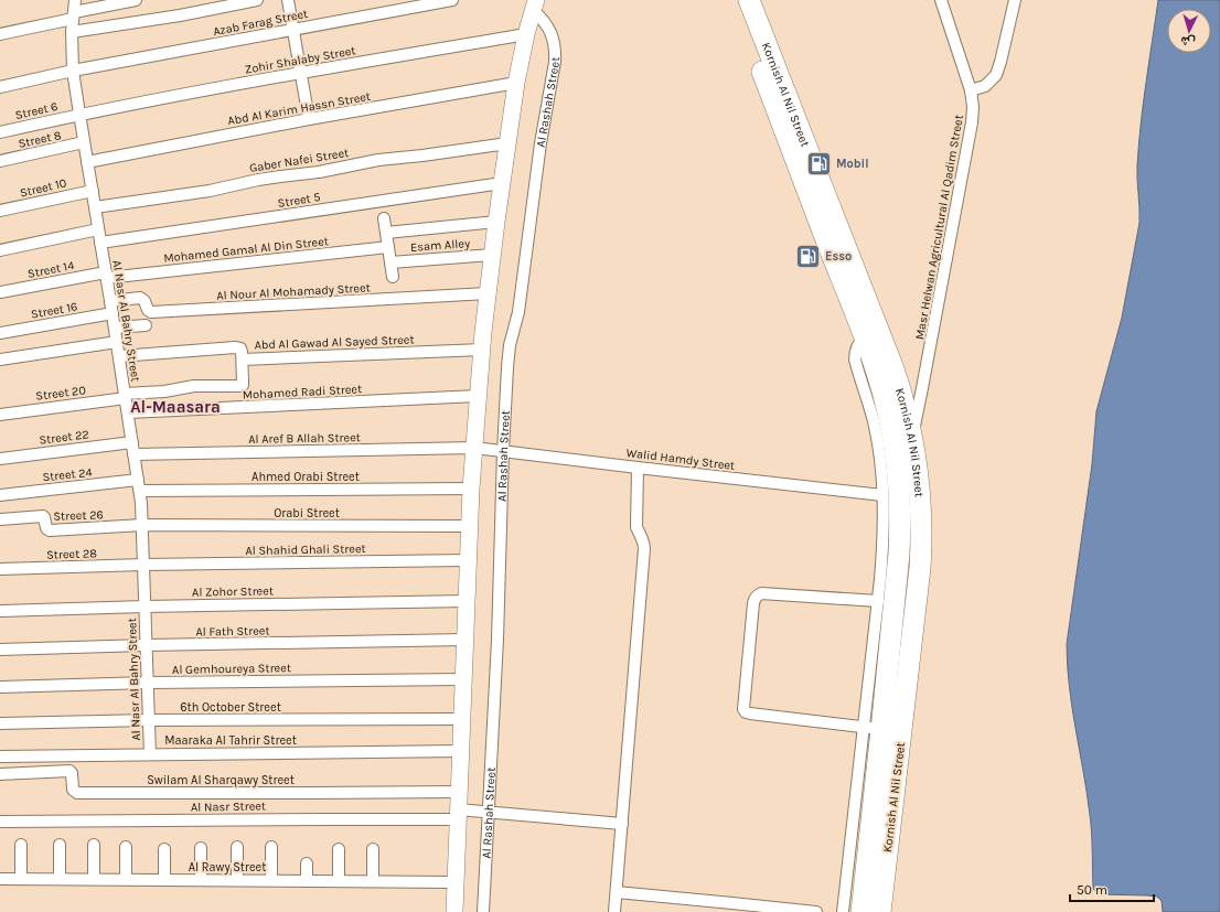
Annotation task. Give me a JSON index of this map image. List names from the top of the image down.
{
  "streets": {
    "highway": ["Kornish Al Nil Street"],
    "street": [
      "Azab Farag Street",
      "Zohir Shalaby Street",
      "Al Rashah Street",
      "Abd Al Karim Hassn Street",
      "Street 6",
      "Street 8",
      "Gaber Nafei Street",
      "Street 10",
      "Street 5",
      "Masr Helwan Agricultural Al Qadim Street",
      "Esam Alley",
      "Mohamed Gamal Al Din Street",
      "Street 14",
      "Al Nour Al Mohamady Street",
      "Street 16",
      "Al Nasr Al Bahry Street",
      "Abd Al Gawad Al Sayed Street",
      "Mohamed Radi Street",
      "Street 20",
      "Street 22",
      "Al Aref B Allah Street",
      "Walid Hamdy Street",
      "Street 24",
      "Ahmed Orabi Street",
      "Orabi Street",
      "Street 26",
      "Al Shahid Ghali Street",
      "Street 28",
      "Al Zohor Street",
      "Al Fath Street",
      "Al Gemhoureya Street",
      "6th October Street",
      "Maaraka Al Tahrir Street",
      "Swilam Al Sharqawy Street",
      "Al Nasr Street",
      "Al Rawy Street"
    ]
  },
  "crossings": [
    ["Azab Farag Street", "Al Nasr Al Bahry Street"],
    ["Zohir Shalaby Street", "Al Rashah Street"],
    ["Zohir Shalaby Street", "Street 6"],
    ["Zohir Shalaby Street", "Al Nasr Al Bahry Street"],
    ["Kornish Al Nil Street", "Masr Helwan Agricultural Al Qadim Street"],
    ["Al Rashah Street", "Abd Al Karim Hassn Street"],
    ["Al Rashah Street", "Gaber Nafei Street"],
    ["Al Rashah Street", "Street 5"],
    ["Al Rashah Street", "Esam Alley"],
    ["Al Rashah Street", "Al Nour Al Mohamady Street"],
    ["Al Rashah Street", "Abd Al Gawad Al Sayed Street"],
    ["Al Rashah Street", "Mohamed Radi Street"],
    ["Al Rashah Street", "Al Aref B Allah Street"],
    ["Al Rashah Street", "Walid Hamdy Street"],
    ["Al Rashah Street", "Ahmed Orabi Street"],
    ["Al Rashah Street", "Orabi Street"],
    ["Al Rashah Street", "Al Shahid Ghali Street"],
    ["Al Rashah Street", "Al Zohor Street"],
    ["Al Rashah Street", "Al Fath Street"],
    ["Al Rashah Street", "Al Gemhoureya Street"],
    ["Al Rashah Street", "6th October Street"],
    ["Al Rashah Street", "Maaraka Al Tahrir Street"],
    ["Al Rashah Street", "Swilam Al Sharqawy Street"],
    ["Al Rashah Street", "Al Nasr Street"],
    ["Al Rashah Street", "Al Rawy Street"],
    ["Abd Al Karim Hassn Street", "Al Nasr Al Bahry Street"],
    ["Street 6", "Al Nasr Al Bahry Street"],
    ["Street 8", "Al Nasr Al Bahry Street"],
    ["Gaber Nafei Street", "Al Nasr Al Bahry Street"],
    ["Street 10", "Al Nasr Al Bahry Street"],
    ["Street 5", "Al Nasr Al Bahry Street"],
    ["Mohamed Gamal Al Din Street", "Street 14"],
    ["Mohamed Gamal Al Din Street", "Al Nasr Al Bahry Street"],
    ["Street 14", "Al Nasr Al Bahry Street"],
    ["Al Nour Al Mohamady Street", "Al Nasr Al Bahry Street"],
    ["Street 16", "Al Nasr Al Bahry Street"],
    ["Al Nasr Al Bahry Street", "Abd Al Gawad Al Sayed Street"],
    ["Al Nasr Al Bahry Street", "Mohamed Radi Street"],
    ["Al Nasr Al Bahry Street", "Street 20"],
    ["Al Nasr Al Bahry Street", "Street 22"],
    ["Al Nasr Al Bahry Street", "Al Aref B Allah Street"],
    ["Al Nasr Al Bahry Street", "Street 24"],
    ["Al Nasr Al Bahry Street", "Ahmed Orabi Street"],
    ["Al Nasr Al Bahry Street", "Orabi Street"],
    ["Al Nasr Al Bahry Street", "Street 26"],
    ["Al Nasr Al Bahry Street", "Al Shahid Ghali Street"],
    ["Al Nasr Al Bahry Street", "Street 28"],
    ["Al Nasr Al Bahry Street", "Al Zohor Street"],
    ["Al Nasr Al Bahry Street", "Al Fath Street"],
    ["Al Nasr Al Bahry Street", "Al Gemhoureya Street"],
    ["Al Nasr Al Bahry Street", "6th October Street"],
    ["Al Nasr Al Bahry Street", "Maaraka Al Tahrir Street"],
    ["Abd Al Gawad Al Sayed Street", "Street 20"],
    ["Al Aref B Allah Street", "Walid Hamdy Street"],
    ["Street 24", "Ahmed Orabi Street"],
    ["Orabi Street", "Street 26"],
    ["Al Shahid Ghali Street", "Street 28"]
  ],
  "districts": ["Al-Maasara"],
  "places": {
    "fuel station": ["Mobil", "Esso"]
  },
  "scale_bar": "50 m",
  "north": "bottom"
}
